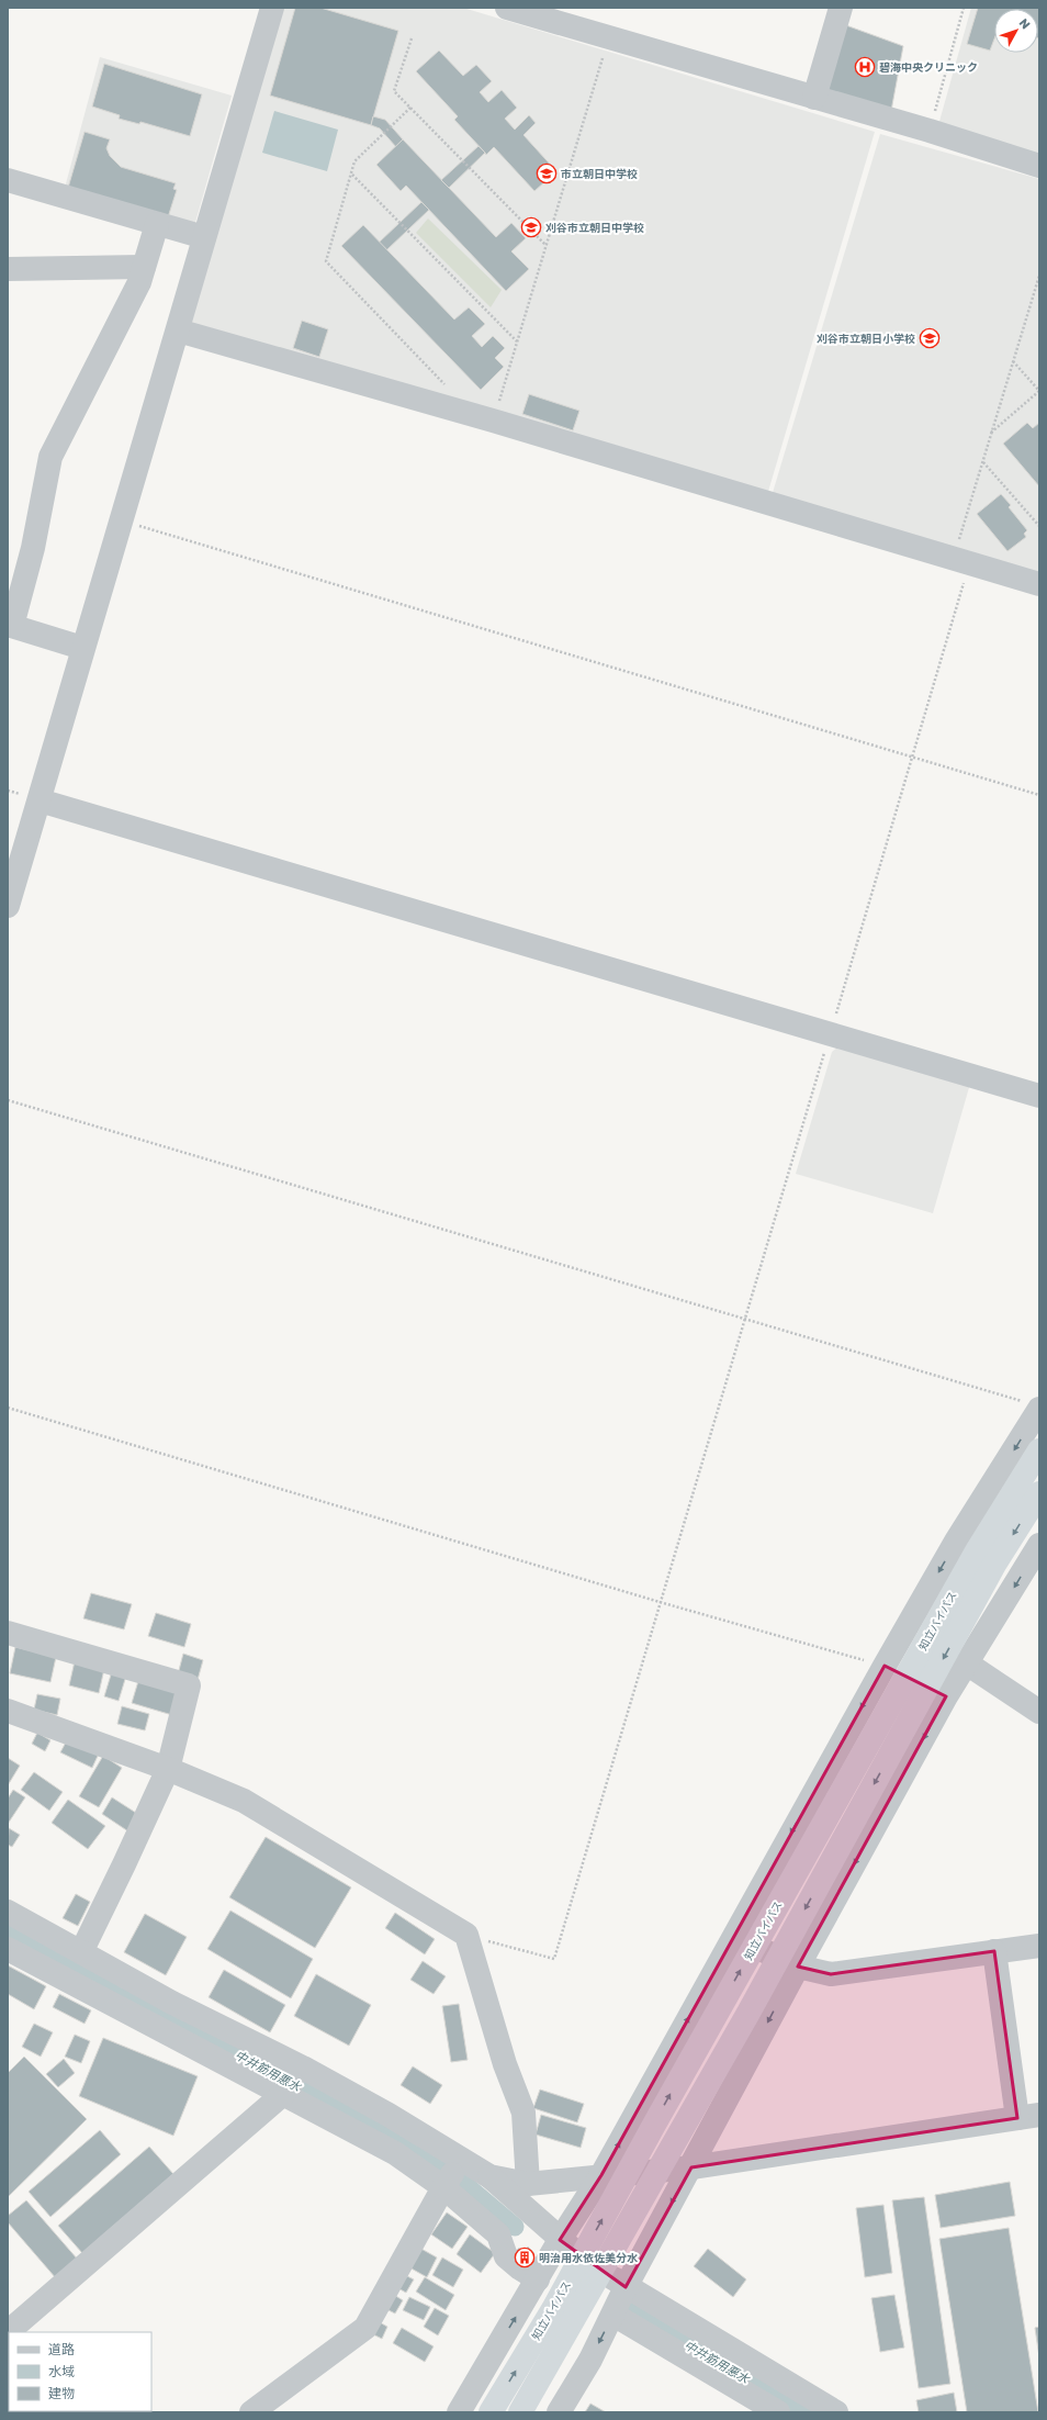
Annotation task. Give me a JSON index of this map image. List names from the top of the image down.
{
  "streets": {
    "highway": ["知立バイパス"]
  },
  "water": ["中井筋用悪水"],
  "places": {
    "hospital": ["碧海中央クリニック"],
    "school or university": ["市立朝日中学校", "刈谷市立朝日中学校", "刈谷市立朝日小学校"],
    "building": ["明治用水依佐美分水"]
  },
  "legend": ["道路", "水域", "建物"],
  "north": "top right"
}
